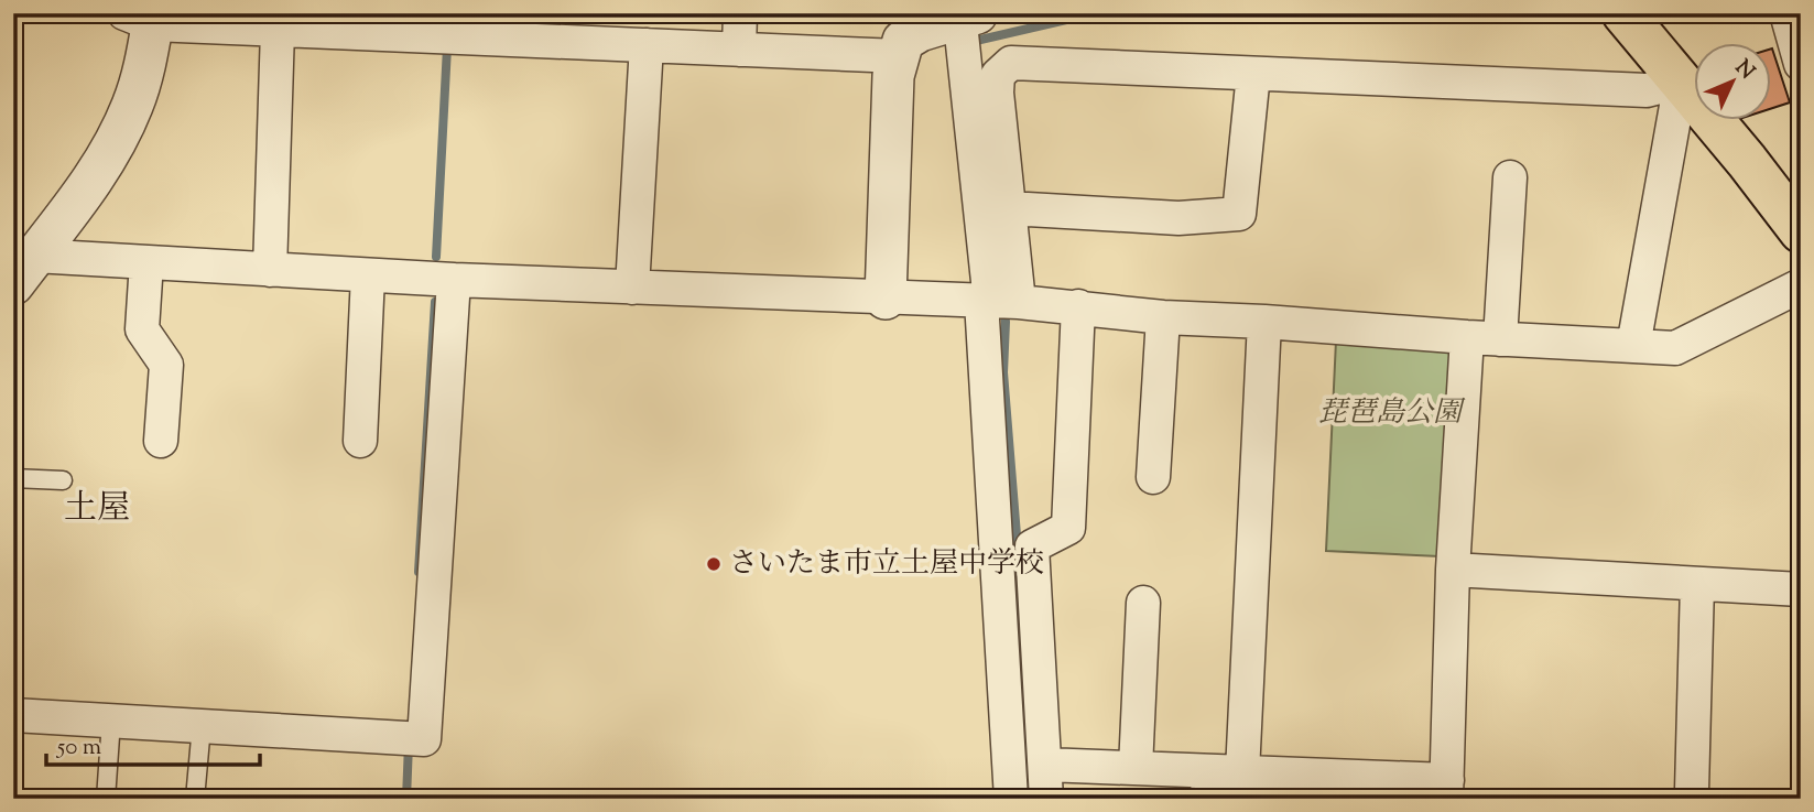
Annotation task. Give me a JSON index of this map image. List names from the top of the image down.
{
  "districts": ["土屋"],
  "parks": ["琵琶島公園"],
  "places": ["さいたま市立土屋中学校"],
  "scale_bar": "50 m",
  "north": "top right"
}
